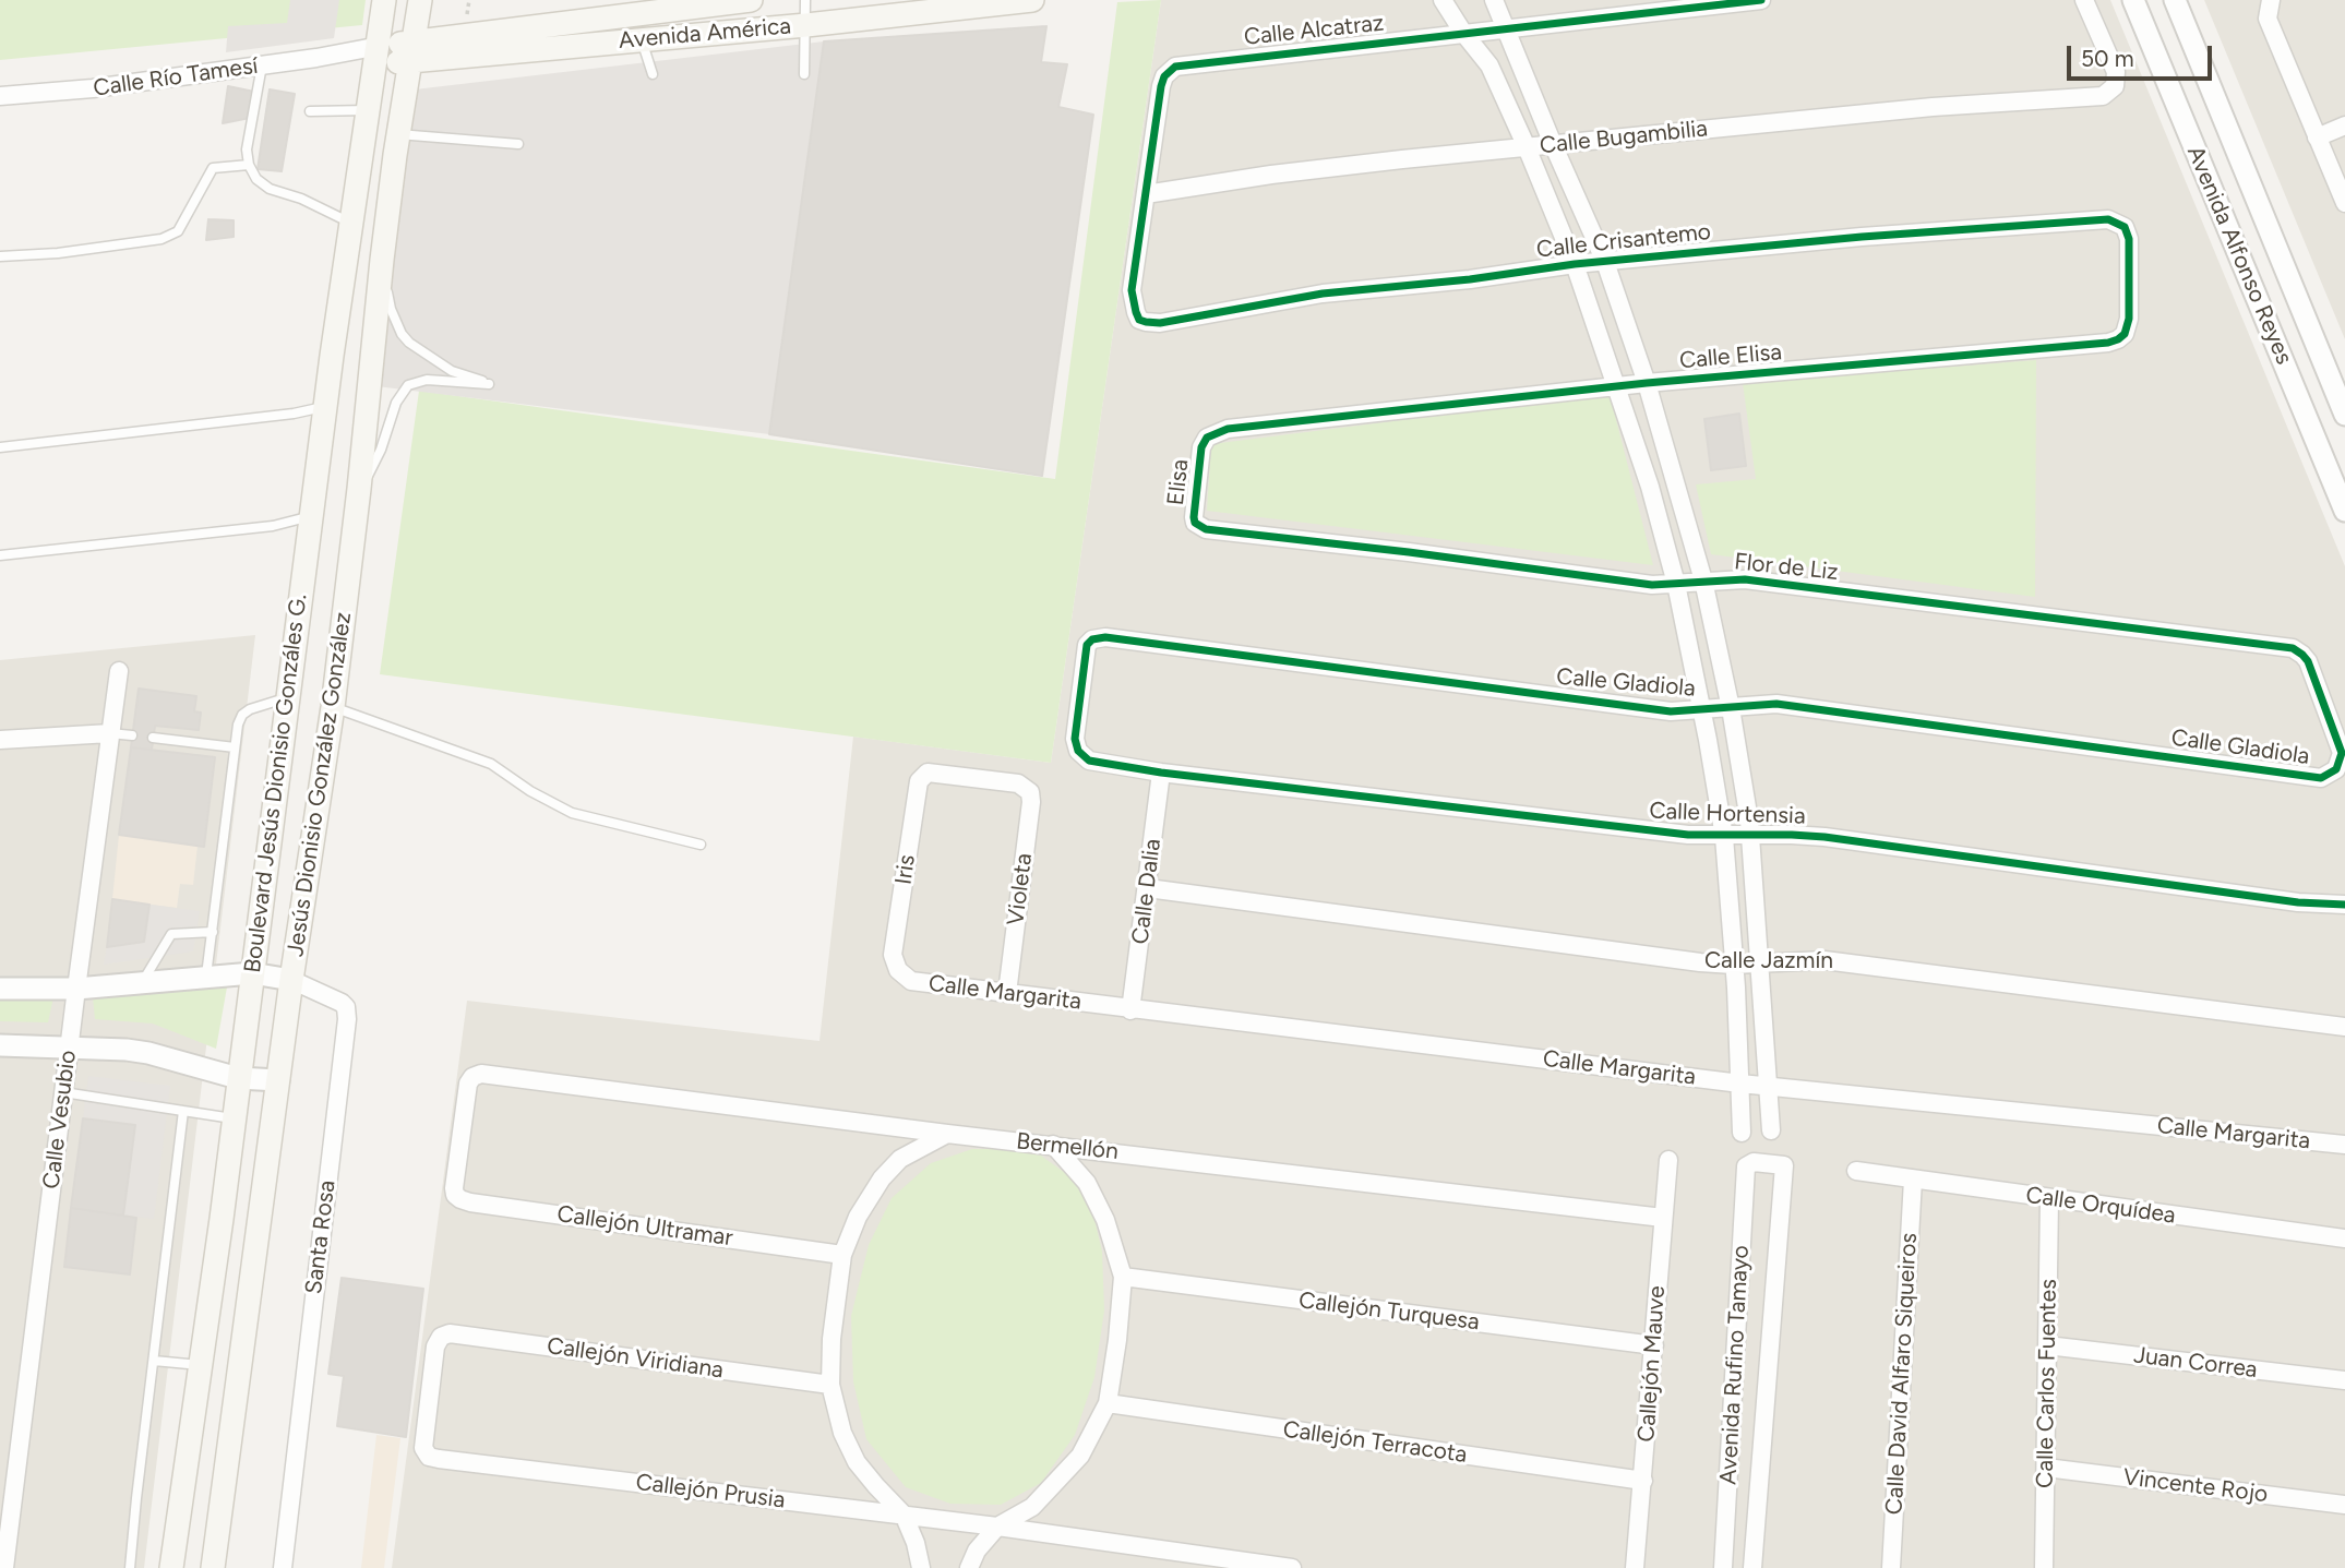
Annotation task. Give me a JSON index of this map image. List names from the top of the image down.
{
  "streets": {
    "main road": ["Avenida América", "Boulevard Jesús Dionisio Gonzáles G.", "Jesús Dionisio González González"],
    "street": [
      "Calle Alcatraz",
      "Calle Río Tamesí",
      "Calle Bugambilia",
      "Calle Crisantemo",
      "Avenida Alfonso Reyes",
      "Calle Elisa",
      "Elisa",
      "Flor de Liz",
      "Calle Gladiola",
      "Calle Hortensia",
      "Iris",
      "Violeta",
      "Calle Dalia",
      "Calle Jazmín",
      "Calle Margarita",
      "Calle Vesubio",
      "Bermellón",
      "Calle Orquídea",
      "Callejón Ultramar",
      "Santa Rosa",
      "Callejón Turquesa",
      "Callejón Viridiana",
      "Juan Correa",
      "Callejón Mauve",
      "Avenida Rufino Tamayo",
      "Calle David Alfaro Siqueiros",
      "Calle Carlos Fuentes",
      "Callejón Terracota",
      "Vincente Rojo",
      "Callejón Prusia"
    ]
  },
  "crossings": [
    ["Calle Alcatraz", "Calle Bugambilia"],
    ["Calle Alcatraz", "Calle Crisantemo"],
    ["Avenida América", "Calle Río Tamesí"],
    ["Avenida América", "Boulevard Jesús Dionisio Gonzáles G."],
    ["Avenida América", "Jesús Dionisio González González"],
    ["Calle Río Tamesí", "Boulevard Jesús Dionisio Gonzáles G."],
    ["Calle Bugambilia", "Calle Crisantemo"],
    ["Calle Crisantemo", "Calle Elisa"],
    ["Calle Elisa", "Elisa"],
    ["Elisa", "Flor de Liz"],
    ["Flor de Liz", "Calle Gladiola"],
    ["Calle Gladiola", "Calle Hortensia"],
    ["Boulevard Jesús Dionisio Gonzáles G.", "Santa Rosa"],
    ["Jesús Dionisio González González", "Santa Rosa"],
    ["Calle Hortensia", "Calle Dalia"],
    ["Iris", "Violeta"],
    ["Iris", "Calle Margarita"],
    ["Violeta", "Calle Margarita"],
    ["Calle Dalia", "Calle Jazmín"],
    ["Calle Dalia", "Calle Margarita"],
    ["Calle Vesubio", "Santa Rosa"],
    ["Bermellón", "Callejón Ultramar"],
    ["Bermellón", "Callejón Mauve"],
    ["Calle Orquídea", "Calle David Alfaro Siqueiros"],
    ["Calle Orquídea", "Calle Carlos Fuentes"],
    ["Callejón Turquesa", "Callejón Mauve"],
    ["Callejón Viridiana", "Callejón Prusia"],
    ["Juan Correa", "Calle Carlos Fuentes"],
    ["Callejón Mauve", "Callejón Terracota"],
    ["Calle Carlos Fuentes", "Vincente Rojo"]
  ],
  "scale_bar": "50 m"
}
